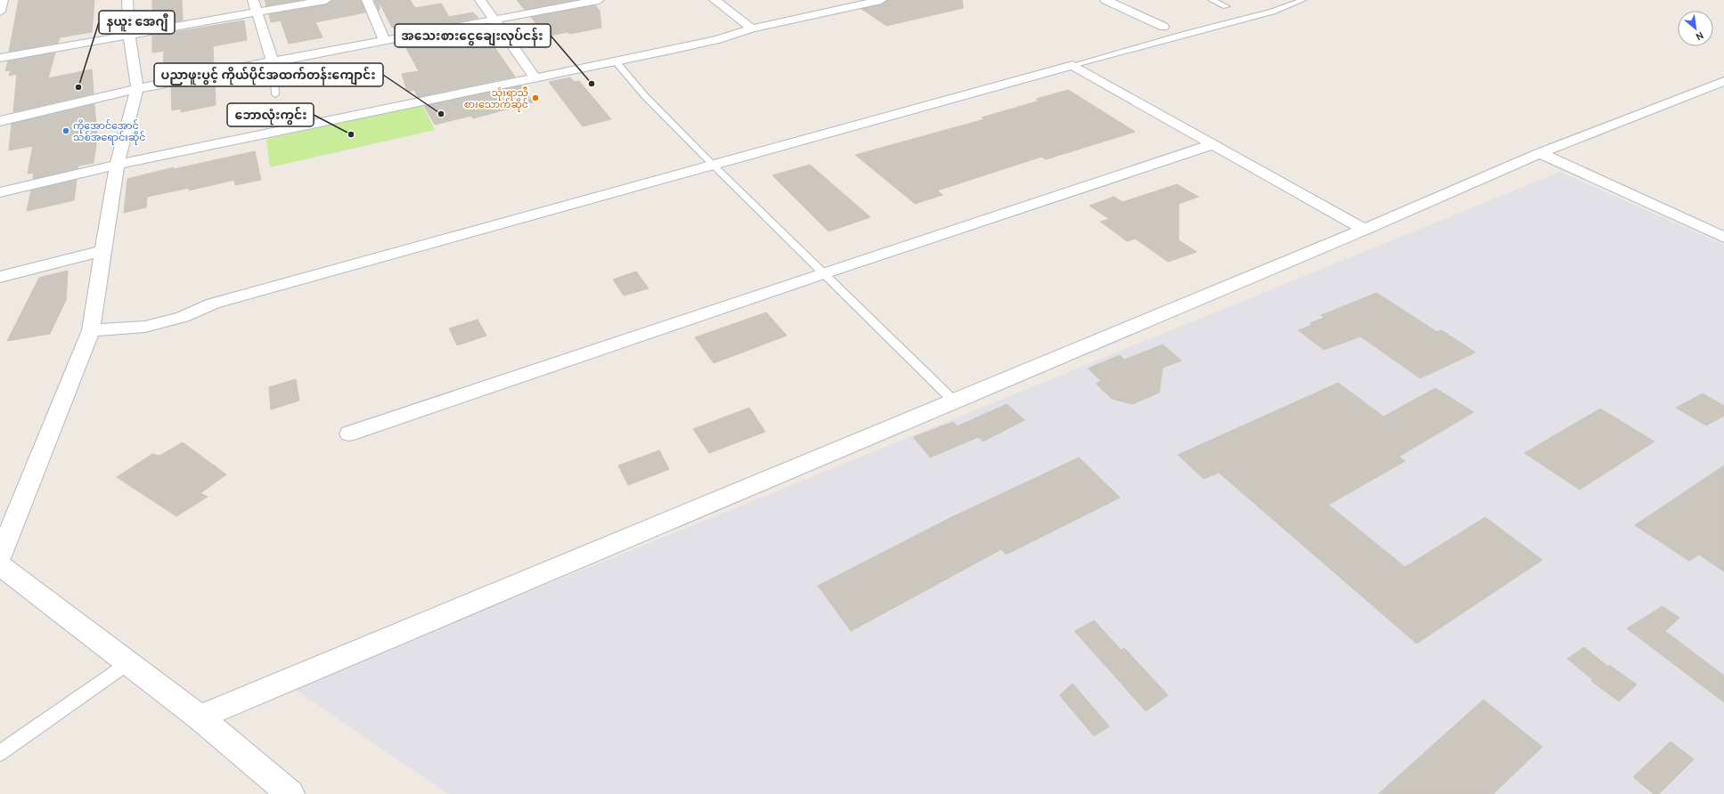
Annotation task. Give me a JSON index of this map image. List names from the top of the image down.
{
  "places": [
    "အသေးစားငွေချေးလုပ်ငန်း",
    "နယူး အေဂျီ",
    "သုံးရာသီ စားသောက်ဆိုင်",
    "ပညာဖူးပွင့် ကိုယ်ပိုင်အထက်တန်းကျောင်း",
    "ကိုအောင်အောင် သစ်အရောင်းဆိုင်",
    "ဘောလုံးကွင်း"
  ],
  "north": "bottom right"
}
